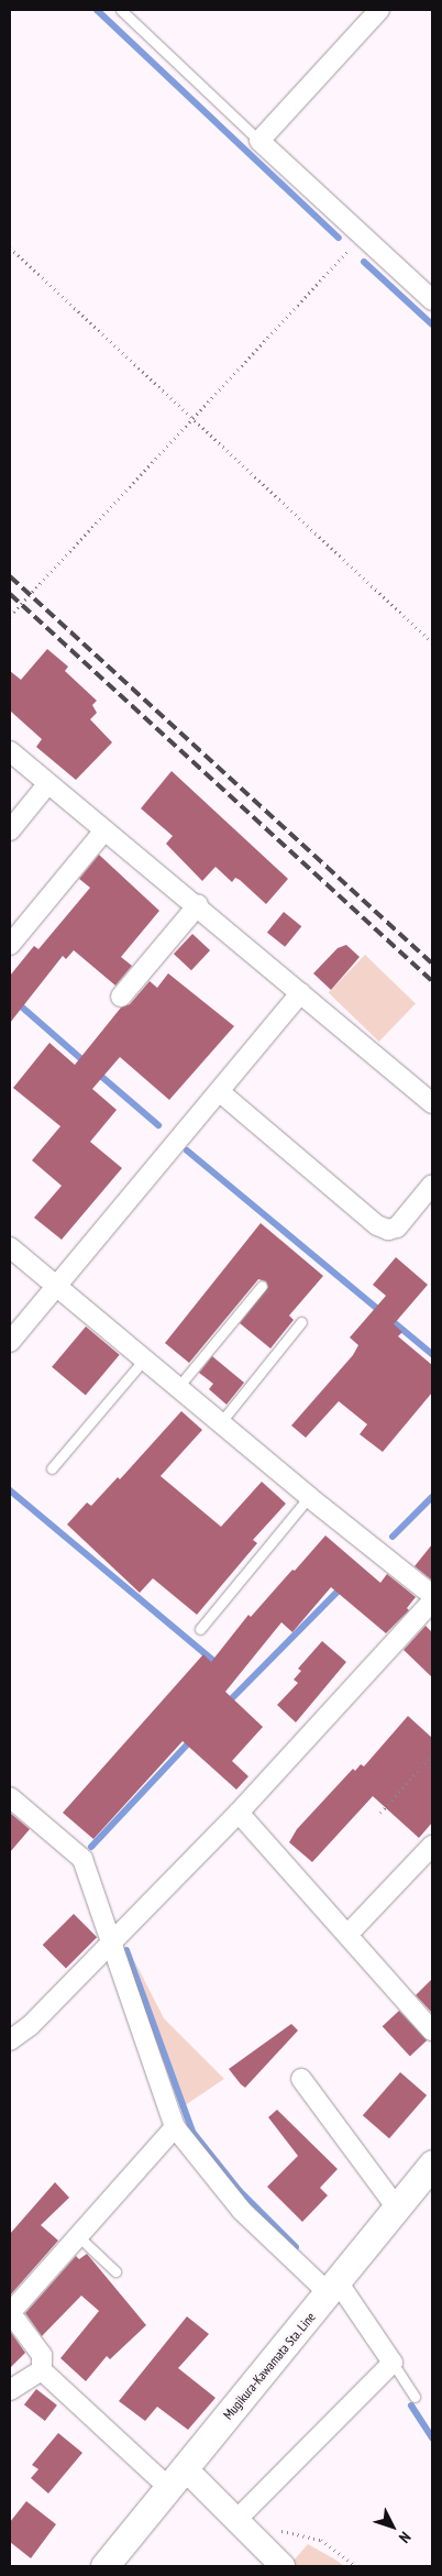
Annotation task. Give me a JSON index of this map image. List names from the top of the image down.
{
  "streets": {
    "main road": ["Mugikura-Kawamata Sta. Line"]
  },
  "north": "bottom right"
}
